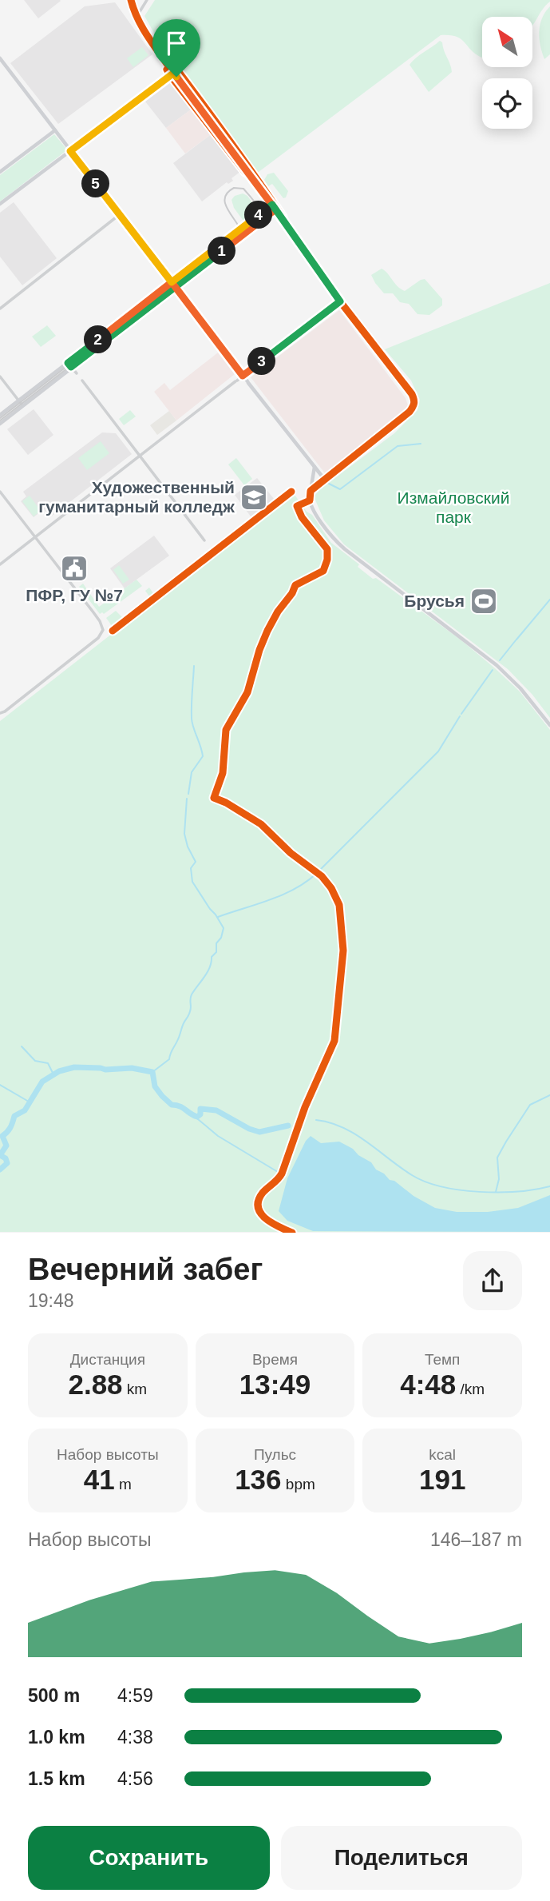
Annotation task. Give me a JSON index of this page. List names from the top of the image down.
{
  "parks": ["Измайловский парк"],
  "places": {
    "school or university": ["Художественный гуманитарный колледж"],
    "public building": ["ПФР, ГУ №7"],
    "sports": ["Брусья"]
  },
  "north": "top left",
  "page": {
    "pins": [
      "5",
      "4",
      "1",
      "2",
      "3"
    ],
    "heading": ["Вечерний забег", "19:48"],
    "stats": [
      ["Дистанция", "2.88 km"],
      ["Время", "13:49"],
      ["Темп", "4:48 /km"],
      ["Набор высоты", "41 m"],
      ["Пульс", "136 bpm"],
      ["kcal", "191"]
    ],
    "chart": ["Набор высоты", "146–187 m"],
    "list": [
      {
        "name": "500 m",
        "note": "4:59"
      },
      {
        "name": "1.0 km",
        "note": "4:38"
      },
      {
        "name": "1.5 km",
        "note": "4:56"
      }
    ],
    "buttons": ["Сохранить", "Поделиться"]
  }
}
